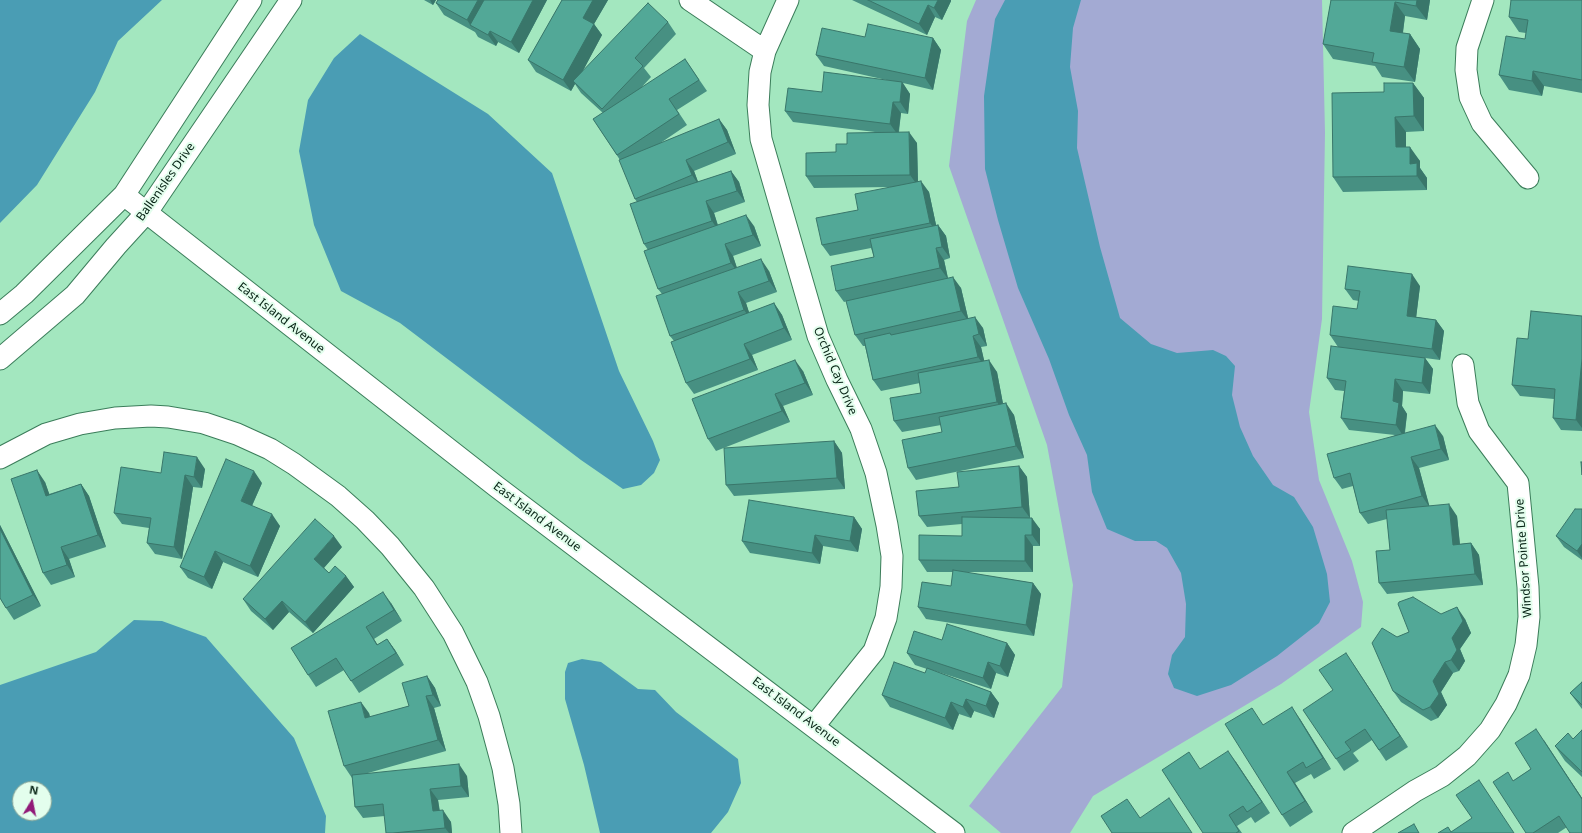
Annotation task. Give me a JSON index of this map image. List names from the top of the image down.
{
  "streets": {
    "street": [
      "Ballenisles Drive",
      "East Island Avenue",
      "Orchid Cay Drive",
      "Windsor Pointe Drive"
    ]
  },
  "crossings": [
    ["Ballenisles Drive", "East Island Avenue"],
    ["East Island Avenue", "Orchid Cay Drive"]
  ],
  "north": "top"
}
